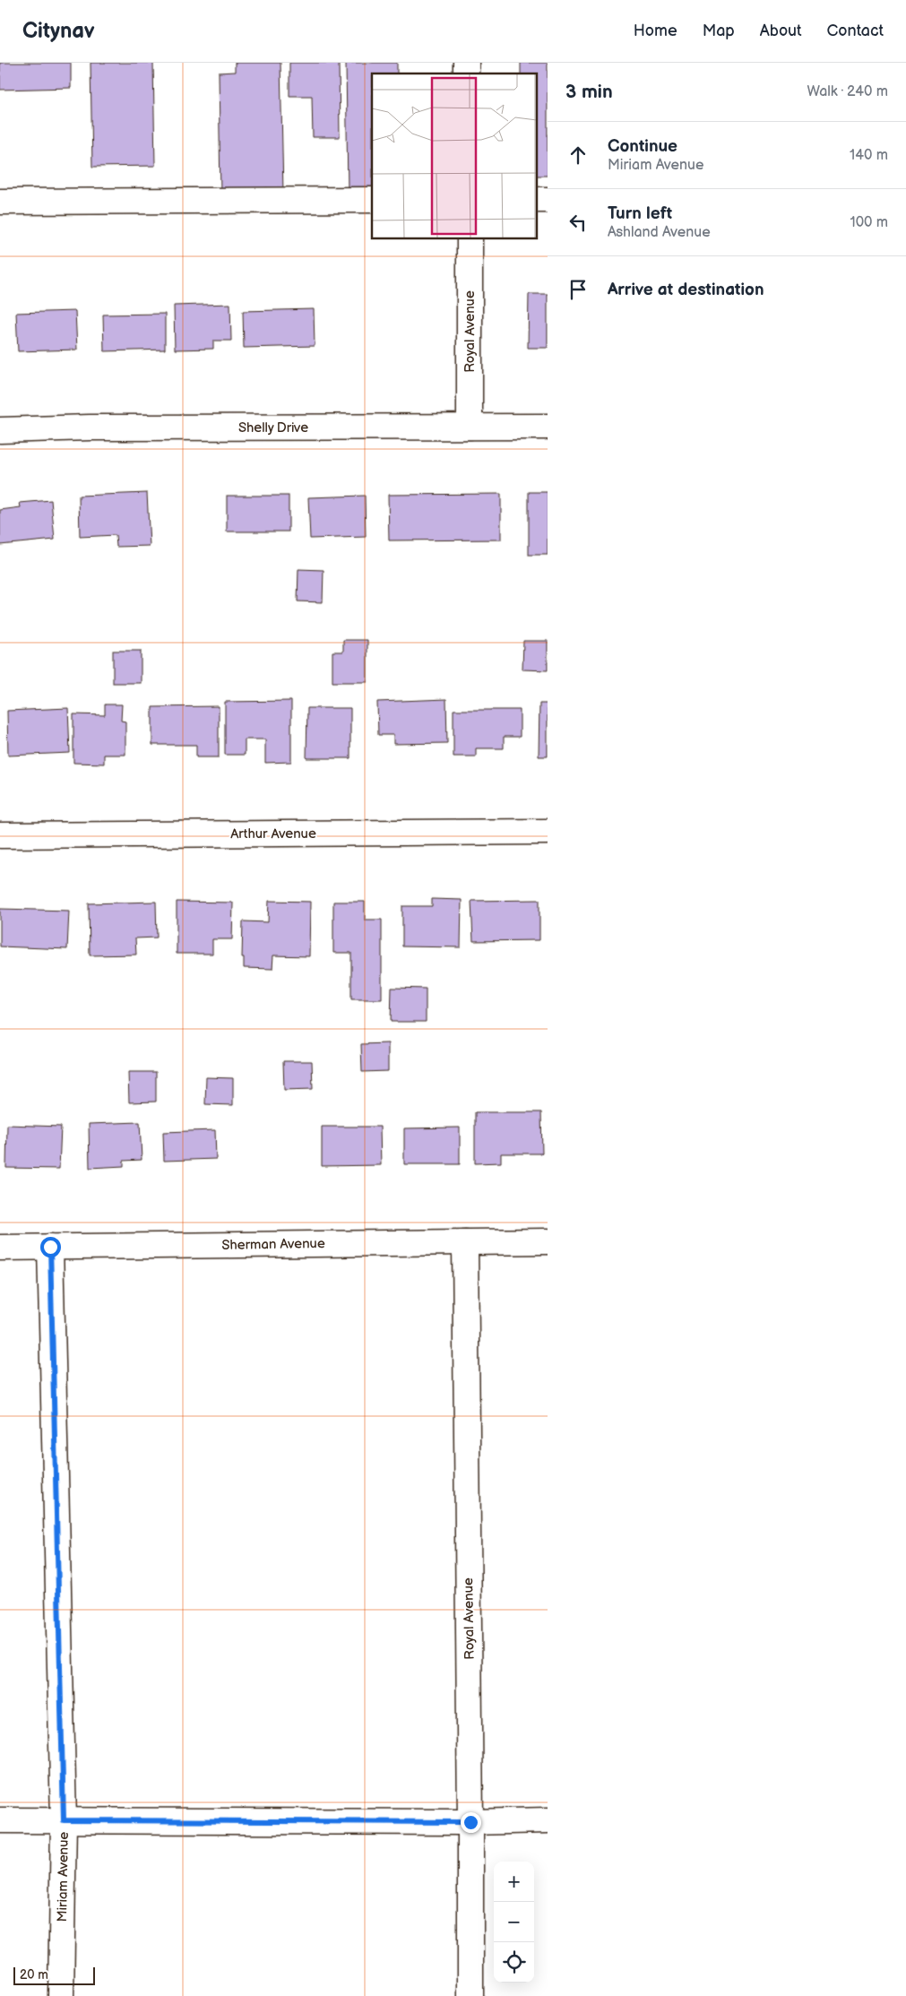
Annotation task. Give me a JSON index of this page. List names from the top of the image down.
{
  "streets": {
    "street": [
      "Royal Avenue",
      "Shelly Drive",
      "Arthur Avenue",
      "Sherman Avenue",
      "Miriam Avenue"
    ]
  },
  "crossings": [
    ["Royal Avenue", "Shelly Drive"],
    ["Royal Avenue", "Sherman Avenue"],
    ["Sherman Avenue", "Miriam Avenue"]
  ],
  "scale_bar": "20 m",
  "page": {
    "header": "Citynav",
    "nav": [
      "Home",
      "Map",
      "About",
      "Contact"
    ],
    "heading": ["3 min", "Walk · 240 m"],
    "list": [
      ["Continue", "Miriam Avenue", "140 m"],
      ["Turn left", "Ashland Avenue", "100 m"],
      "Arrive at destination"
    ],
    "map_buttons": ["+", "−"],
    "scale": "20 m"
  }
}
